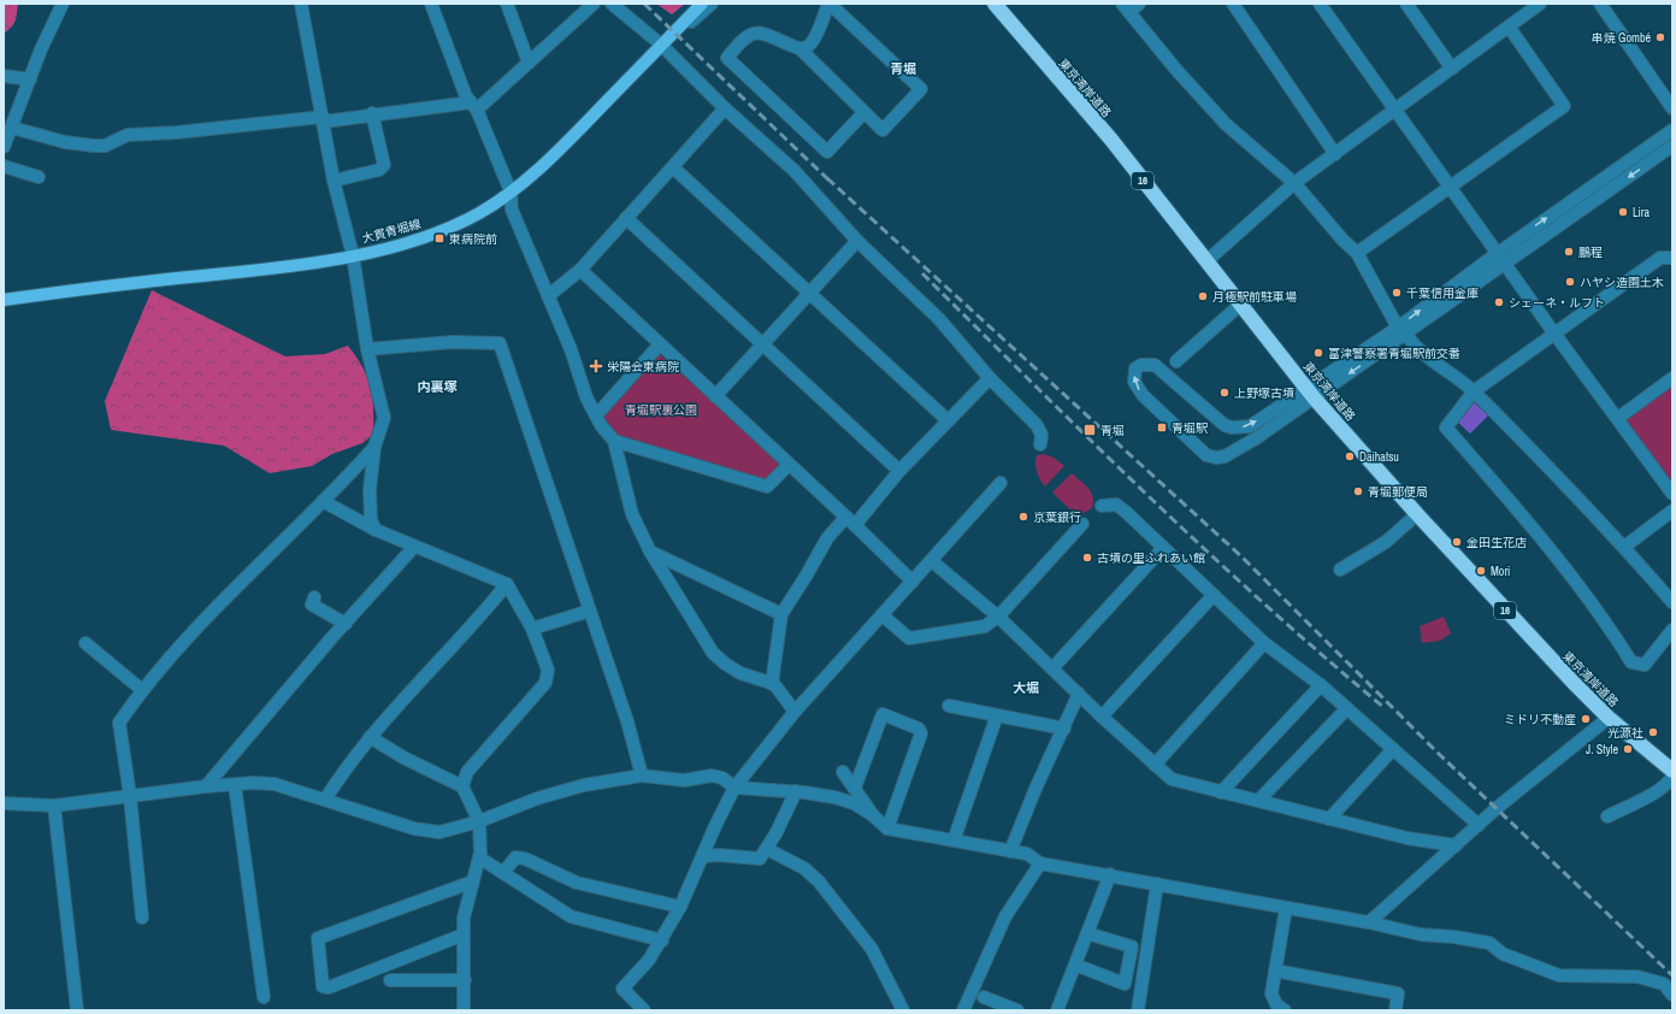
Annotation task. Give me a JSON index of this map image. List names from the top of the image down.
{
  "streets": {
    "highway": ["東京湾岸道路", "16"],
    "main road": ["大貫青堀線"]
  },
  "districts": ["青堀", "内裏塚", "大堀"],
  "parks": ["青堀駅裏公園"],
  "places": {
    "other": [
      "串焼 Gombé",
      "Lira",
      "鵬程",
      "ハヤシ造園土木",
      "千葉信用金庫",
      "月極駅前駐車場",
      "シェーネ・ルフト",
      "富津警察署青堀駅前交番",
      "上野塚古墳",
      "Daihatsu",
      "青堀郵便局",
      "京葉銀行",
      "金田生花店",
      "古墳の里ふれあい館",
      "Mori",
      "ミドリ不動産",
      "光源社",
      "J. Style"
    ],
    "transit": ["東病院前", "青堀駅", "青堀"],
    "health": ["栄陽会東病院"]
  }
}
